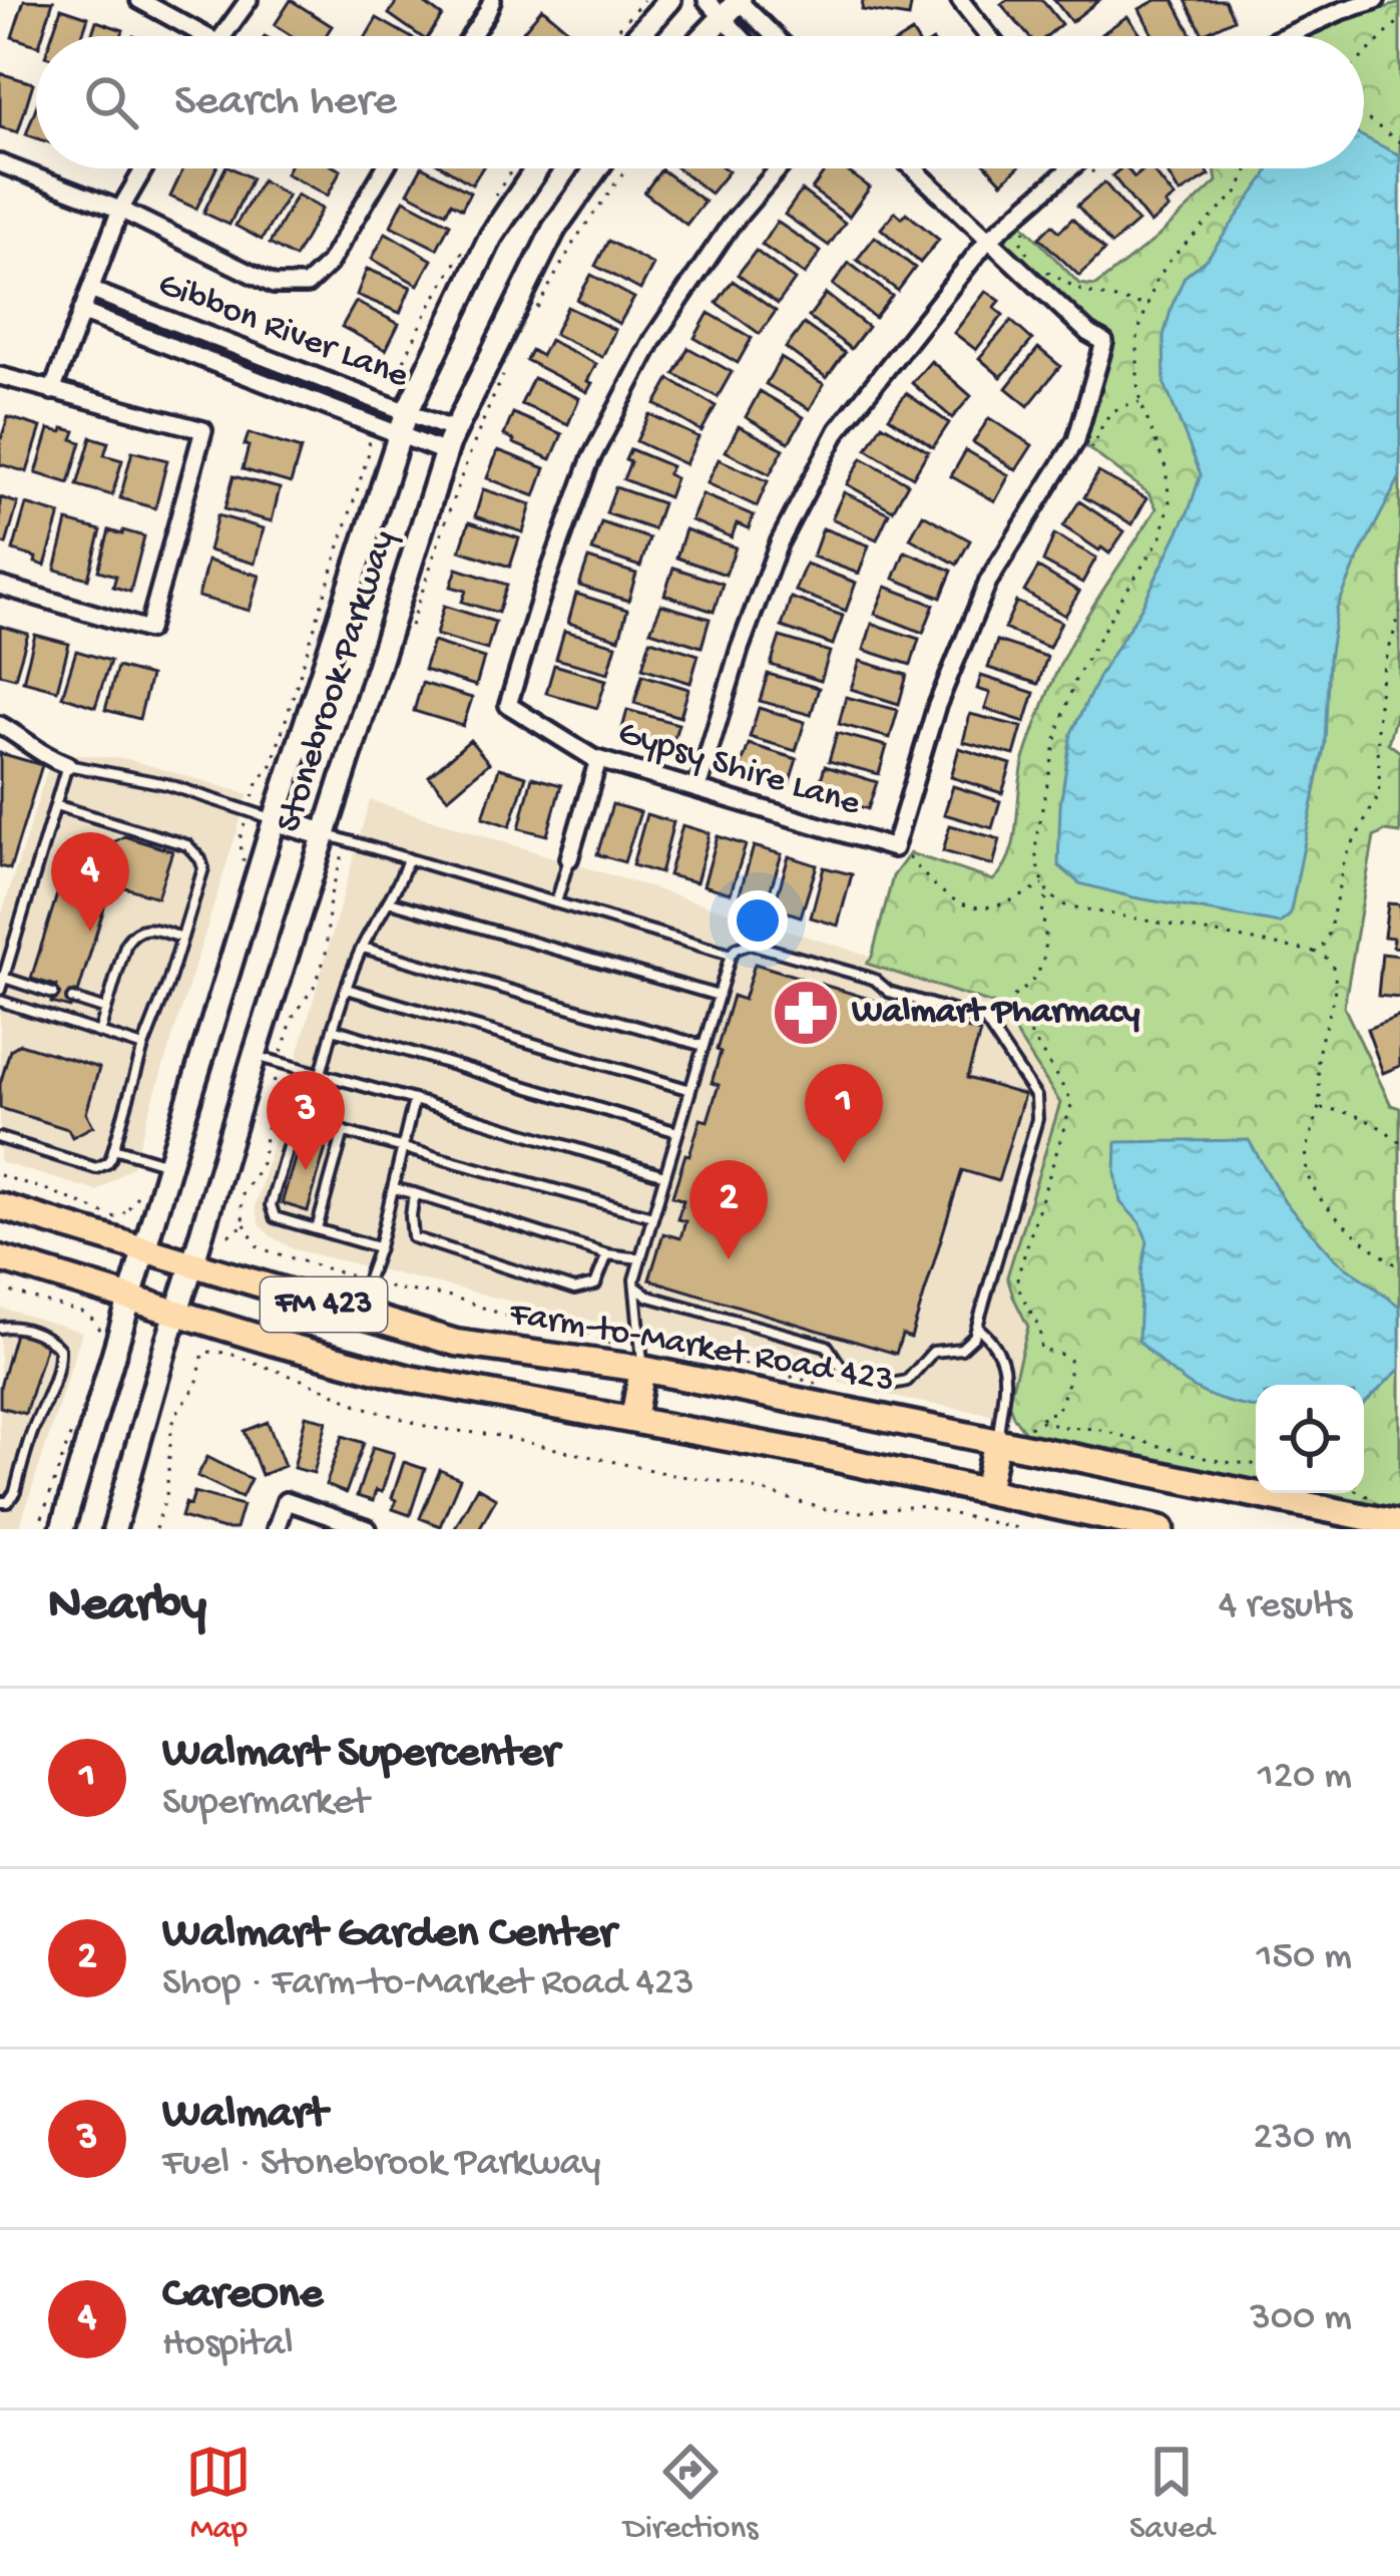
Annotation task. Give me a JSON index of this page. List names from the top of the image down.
{
  "streets": {
    "main road": ["Stonebrook Parkway", "FM 423", "Farm-to-Market Road 423"],
    "street": ["Gibbon River Lane", "Gypsy Shire Lane"]
  },
  "crossings": [
    ["Gibbon River Lane", "Stonebrook Parkway"],
    ["Stonebrook Parkway", "FM 423"],
    ["Stonebrook Parkway", "Farm-to-Market Road 423"]
  ],
  "places": {
    "pharmacy": ["Walmart Pharmacy"]
  },
  "page": {
    "search": "Search here",
    "pins": [
      "4",
      "1",
      "3",
      "2"
    ],
    "heading": ["Nearby", "4 results"],
    "list": [
      {
        "mark": "1",
        "name": "Walmart Supercenter",
        "note": "Supermarket",
        "value": "120 m"
      },
      {
        "mark": "2",
        "name": "Walmart Garden Center",
        "note": "Shop · Farm-to-Market Road 423",
        "value": "150 m"
      },
      {
        "mark": "3",
        "name": "Walmart",
        "note": "Fuel · Stonebrook Parkway",
        "value": "230 m"
      },
      {
        "mark": "4",
        "name": "CareOne",
        "note": "Hospital",
        "value": "300 m"
      }
    ],
    "nav": ["Map", "Directions", "Saved"]
  }
}
